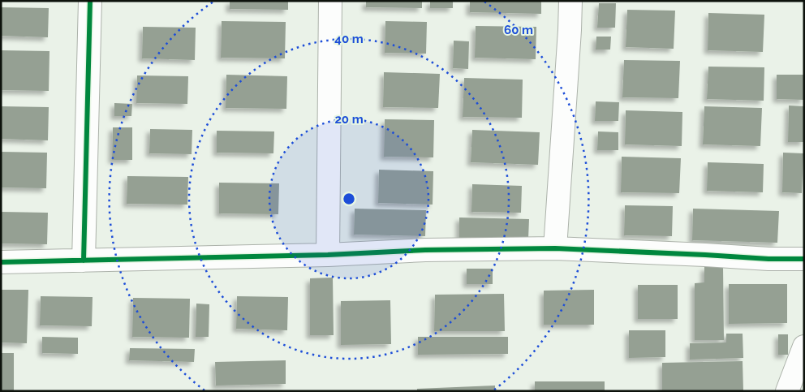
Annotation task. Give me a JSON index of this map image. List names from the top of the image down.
{
  "rings": ["60 m", "40 m", "20 m"]
}
